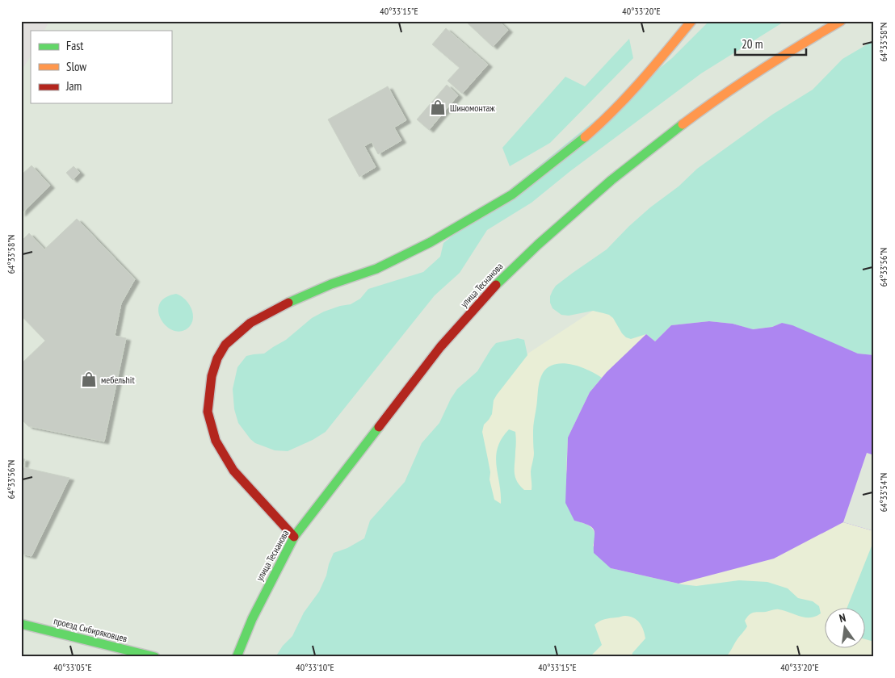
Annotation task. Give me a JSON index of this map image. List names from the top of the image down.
{
  "streets": {
    "main road": ["улица Теснанова", "проезд Сибиряковцев"]
  },
  "places": {
    "shop": ["Шиномонтаж", "мебельhit"]
  },
  "legend": ["Fast", "Slow", "Jam"],
  "scale_bar": "20 m",
  "north": "top",
  "coordinates": [
    "40°33'15\"E",
    "40°33'20\"E",
    "64°33'58\"N",
    "64°33'56\"N",
    "64°33'54\"N",
    "40°33'05\"E",
    "40°33'10\"E"
  ]
}
